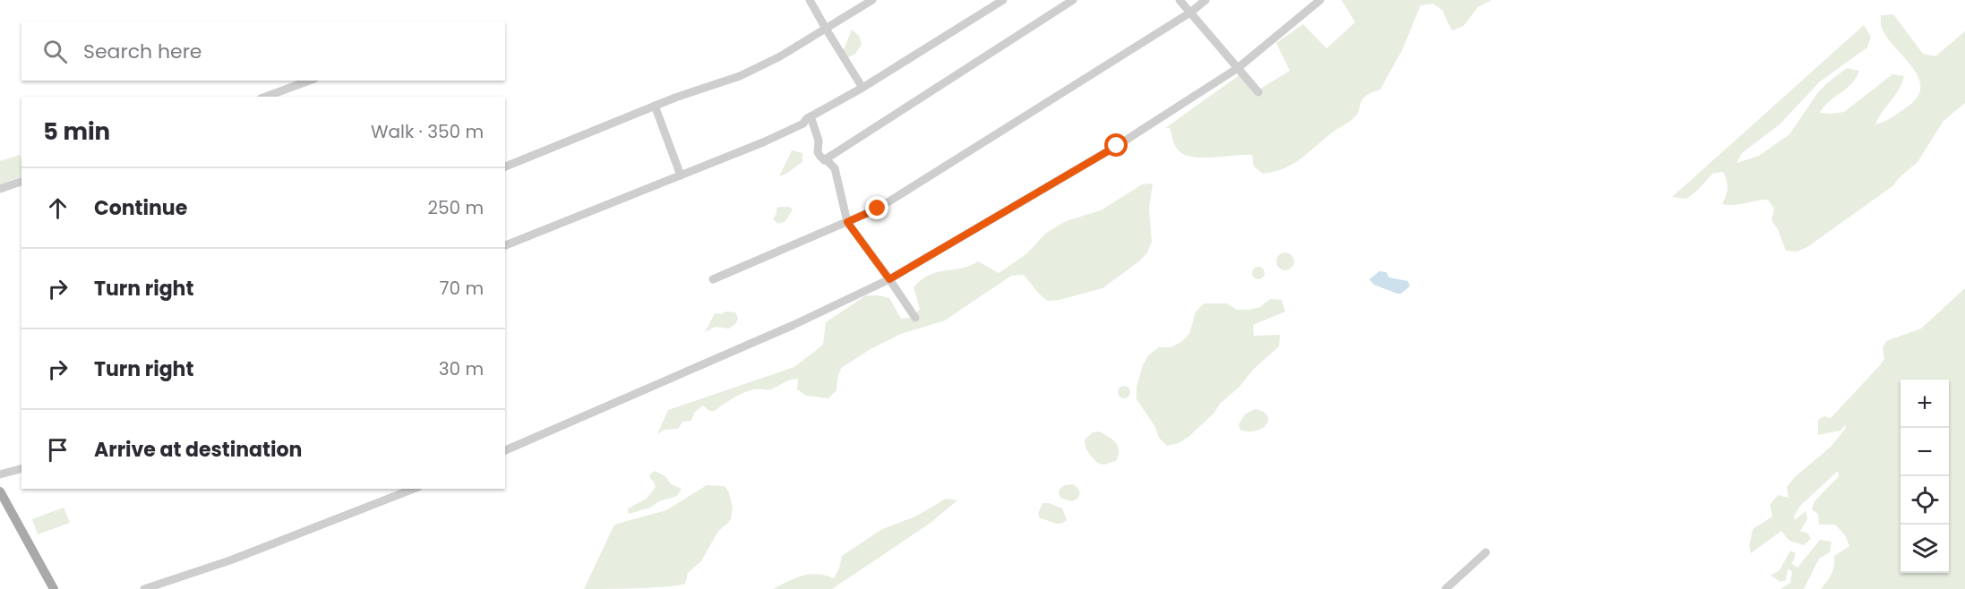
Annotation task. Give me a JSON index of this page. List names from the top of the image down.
{
  "page": {
    "search": "Search here",
    "heading": ["5 min", "Walk · 350 m"],
    "list": [
      ["Continue", "250 m"],
      ["Turn right", "70 m"],
      ["Turn right", "30 m"],
      "Arrive at destination"
    ],
    "map_buttons": ["+", "−"]
  }
}
